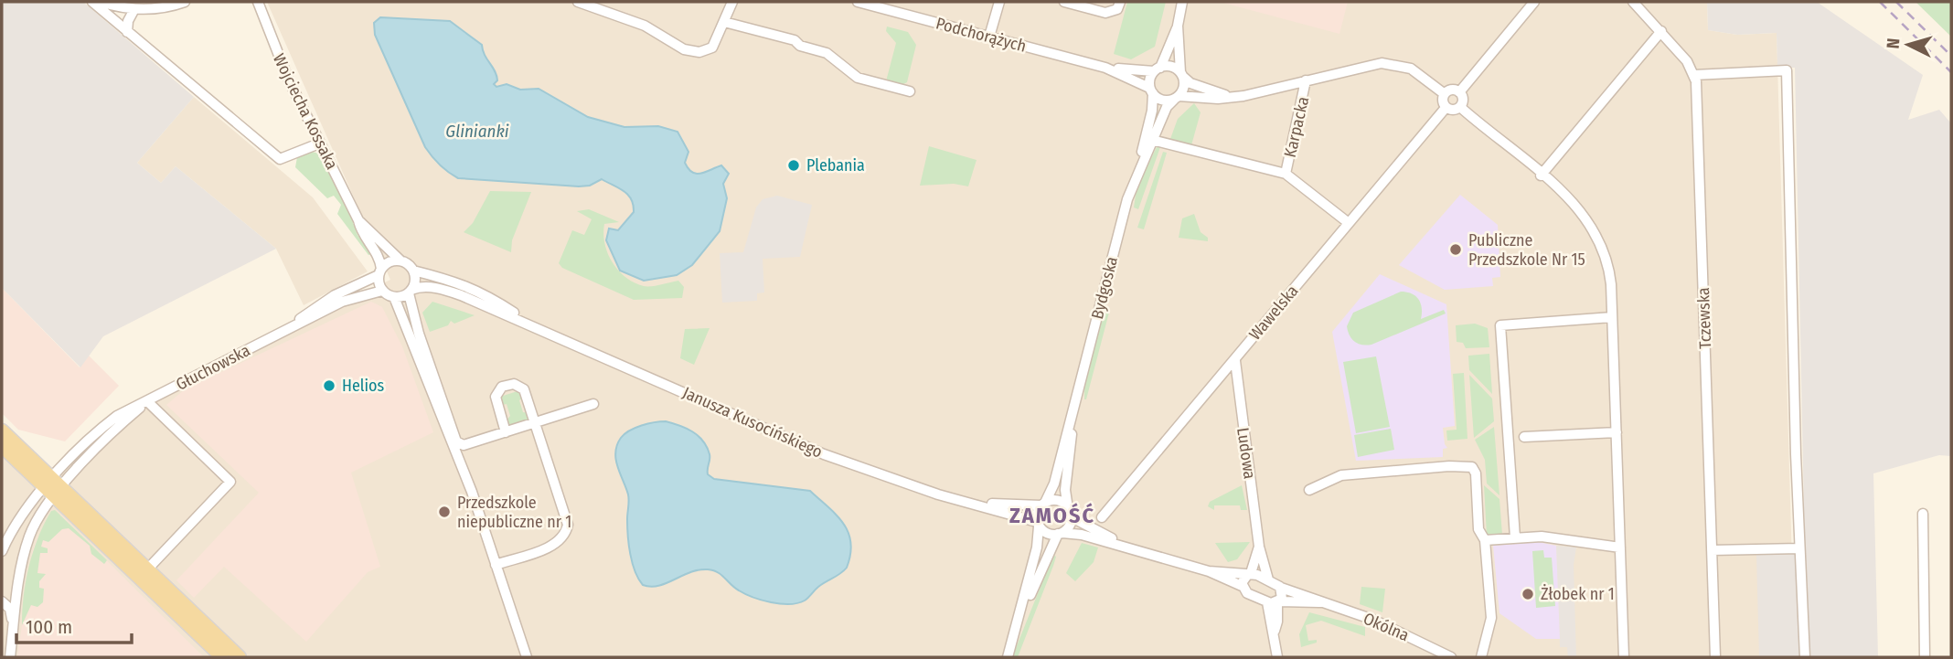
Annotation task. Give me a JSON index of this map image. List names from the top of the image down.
{
  "streets": {
    "street": [
      "Podchorążych",
      "Wojciecha Kossaka",
      "Karpacka",
      "Bydgoska",
      "Wawelska",
      "Tczewska",
      "Głuchowska",
      "Janusza Kusocińskiego",
      "Ludowa",
      "Okólna"
    ]
  },
  "crossings": [
    ["Podchorążych", "Karpacka"],
    ["Podchorążych", "Bydgoska"],
    ["Wojciecha Kossaka", "Głuchowska"],
    ["Wojciecha Kossaka", "Janusza Kusocińskiego"],
    ["Karpacka", "Bydgoska"],
    ["Karpacka", "Wawelska"],
    ["Bydgoska", "Janusza Kusocińskiego"],
    ["Wawelska", "Ludowa"],
    ["Głuchowska", "Janusza Kusocińskiego"],
    ["Ludowa", "Okólna"]
  ],
  "districts": ["ZAMOŚĆ"],
  "water": ["Glinianki"],
  "places": [
    "Plebania",
    "Publiczne Przedszkole Nr 15",
    "Helios",
    "Przedszkole niepubliczne nr 1",
    "Żłobek nr 1"
  ],
  "scale_bar": "100 m",
  "north": "left"
}
